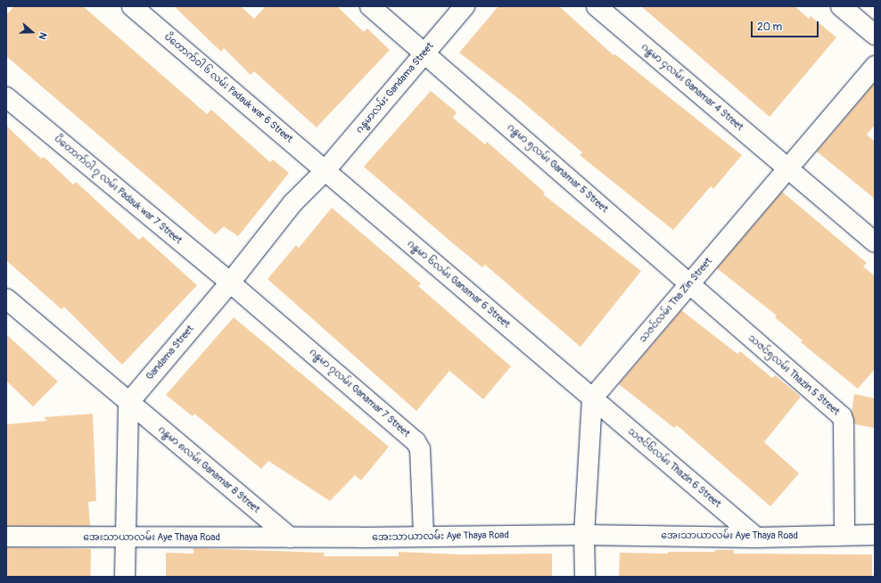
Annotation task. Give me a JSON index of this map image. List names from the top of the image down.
{
  "streets": {
    "street": [
      "ဂန္ဓမာ ၄လမ်း Ganamar 4 Street",
      "ပိတောက်ဝါ ၆ လမ်း Padauk war 6 Street",
      "ဂန္ဓမာလမ်း Gandama Street",
      "ဂန္ဓမာ ၅လမ်း Ganamar 5 Street",
      "ပိတောက်ဝါ ၇ လမ်း Padauk war 7 Street",
      "ဂန္ဓမာ ၆လမ်း Ganamar 6 Street",
      "သဇင်လမ်း Tha Zin Street",
      "Gandama Street",
      "သဇင်၅လမ်း Thazin 5 Street",
      "ဂန္ဓမာ ၇လမ်း Ganamar 7 Street",
      "သဇင်၆လမ်း Thazin 6 Street",
      "ဂန္ဓမာ ၈လမ်း Ganamar 8 Street",
      "အေးသာယာလမ်း Aye Thaya Road"
    ]
  },
  "crossings": [
    ["ဂန္ဓမာ ၄လမ်း Ganamar 4 Street", "သဇင်လမ်း Tha Zin Street"],
    ["ပိတောက်ဝါ ၆ လမ်း Padauk war 6 Street", "ဂန္ဓမာလမ်း Gandama Street"],
    ["ပိတောက်ဝါ ၆ လမ်း Padauk war 6 Street", "ဂန္ဓမာ ၆လမ်း Ganamar 6 Street"],
    ["ပိတောက်ဝါ ၆ လမ်း Padauk war 6 Street", "Gandama Street"],
    ["ဂန္ဓမာလမ်း Gandama Street", "ဂန္ဓမာ ၅လမ်း Ganamar 5 Street"],
    ["ဂန္ဓမာလမ်း Gandama Street", "ဂန္ဓမာ ၆လမ်း Ganamar 6 Street"],
    ["ဂန္ဓမာလမ်း Gandama Street", "Gandama Street"],
    ["ဂန္ဓမာ ၅လမ်း Ganamar 5 Street", "သဇင်လမ်း Tha Zin Street"],
    ["ဂန္ဓမာ ၅လမ်း Ganamar 5 Street", "သဇင်၅လမ်း Thazin 5 Street"],
    ["ပိတောက်ဝါ ၇ လမ်း Padauk war 7 Street", "Gandama Street"],
    ["ပိတောက်ဝါ ၇ လမ်း Padauk war 7 Street", "ဂန္ဓမာ ၇လမ်း Ganamar 7 Street"],
    ["ဂန္ဓမာ ၆လမ်း Ganamar 6 Street", "သဇင်လမ်း Tha Zin Street"],
    ["ဂန္ဓမာ ၆လမ်း Ganamar 6 Street", "Gandama Street"],
    ["ဂန္ဓမာ ၆လမ်း Ganamar 6 Street", "သဇင်၆လမ်း Thazin 6 Street"],
    ["သဇင်လမ်း Tha Zin Street", "သဇင်၅လမ်း Thazin 5 Street"],
    ["သဇင်လမ်း Tha Zin Street", "သဇင်၆လမ်း Thazin 6 Street"],
    ["Gandama Street", "ဂန္ဓမာ ၇လမ်း Ganamar 7 Street"],
    ["Gandama Street", "ဂန္ဓမာ ၈လမ်း Ganamar 8 Street"],
    ["သဇင်၅လမ်း Thazin 5 Street", "အေးသာယာလမ်း Aye Thaya Road"],
    ["ဂန္ဓမာ ၇လမ်း Ganamar 7 Street", "အေးသာယာလမ်း Aye Thaya Road"],
    ["သဇင်၆လမ်း Thazin 6 Street", "အေးသာယာလမ်း Aye Thaya Road"],
    ["ဂန္ဓမာ ၈လမ်း Ganamar 8 Street", "အေးသာယာလမ်း Aye Thaya Road"]
  ],
  "scale_bar": "20 m",
  "north": "right"
}
